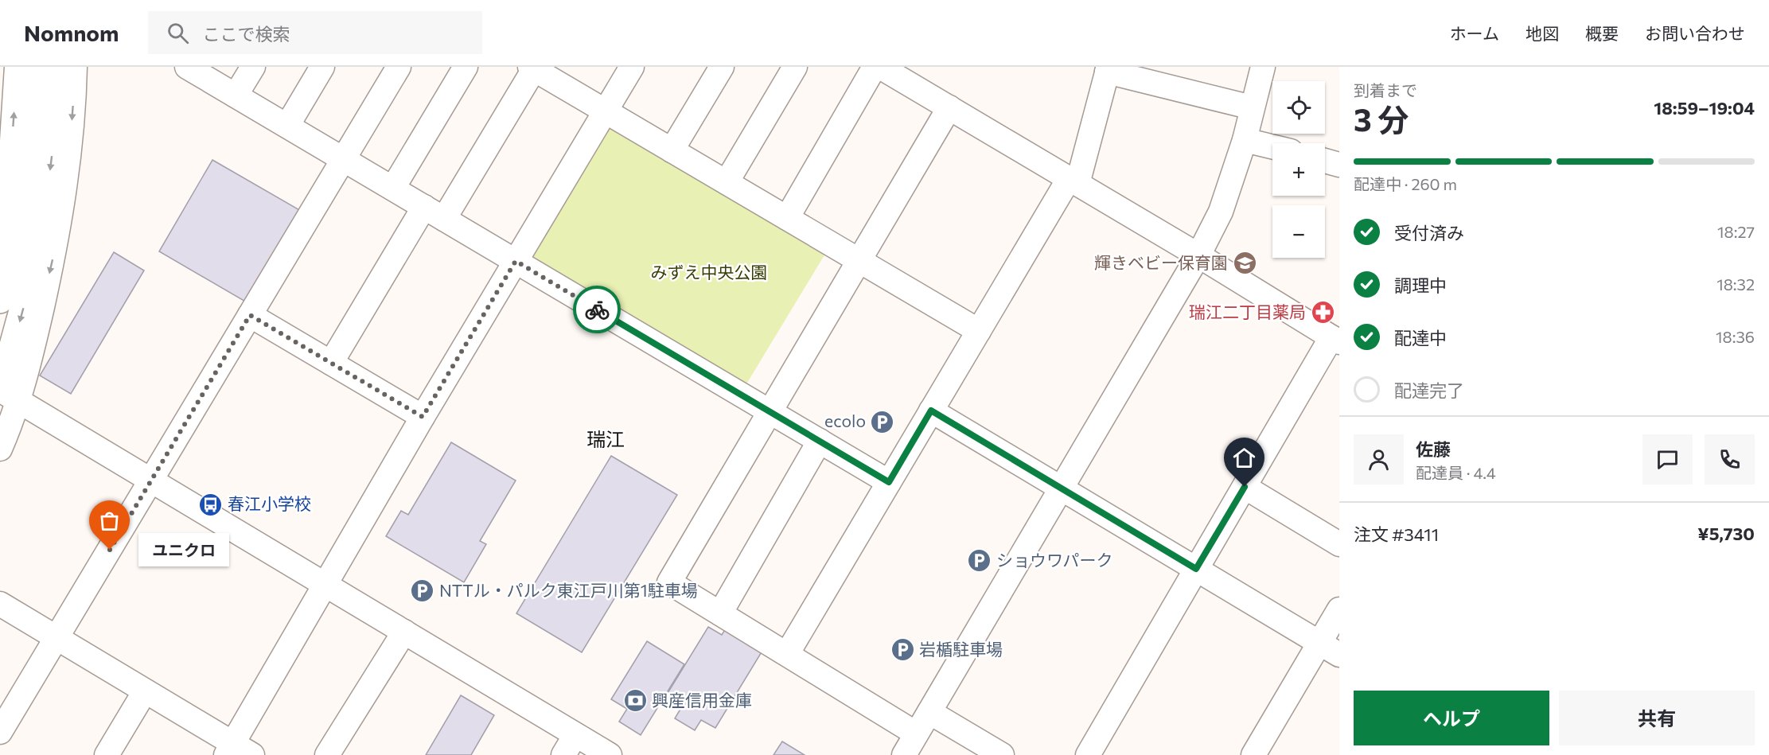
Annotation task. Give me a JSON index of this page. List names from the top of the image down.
{
  "districts": ["瑞江"],
  "parks": ["みずえ中央公園"],
  "places": {
    "school or university": ["輝きベビー保育園"],
    "pharmacy": ["瑞江二丁目薬局"],
    "parking": [
      "ecolo",
      "ショウワパーク",
      "NTTル・パルク東江戸川第1駐車場",
      "岩楯駐車場"
    ],
    "bus stop": ["春江小学校"],
    "other": ["ユニクロ"],
    "bank": ["興産信用金庫"]
  },
  "page": {
    "header": "Nomnom",
    "search": "ここで検索",
    "nav": [
      "ホーム",
      "地図",
      "概要",
      "お問い合わせ"
    ],
    "heading": ["3 分", "到着まで", "18:59–19:04"],
    "panel": [
      "佐藤",
      "配達員 · 4.4",
      "注文 #3411",
      "¥5,730"
    ],
    "map_buttons": ["+", "−"],
    "bar": "配達中 · 260 m",
    "list": [
      ["受付済み", "18:27"],
      ["調理中", "18:32"],
      ["配達中", "18:36"],
      "配達完了"
    ],
    "bubble": "ユニクロ",
    "buttons": ["ヘルプ", "共有"]
  }
}
